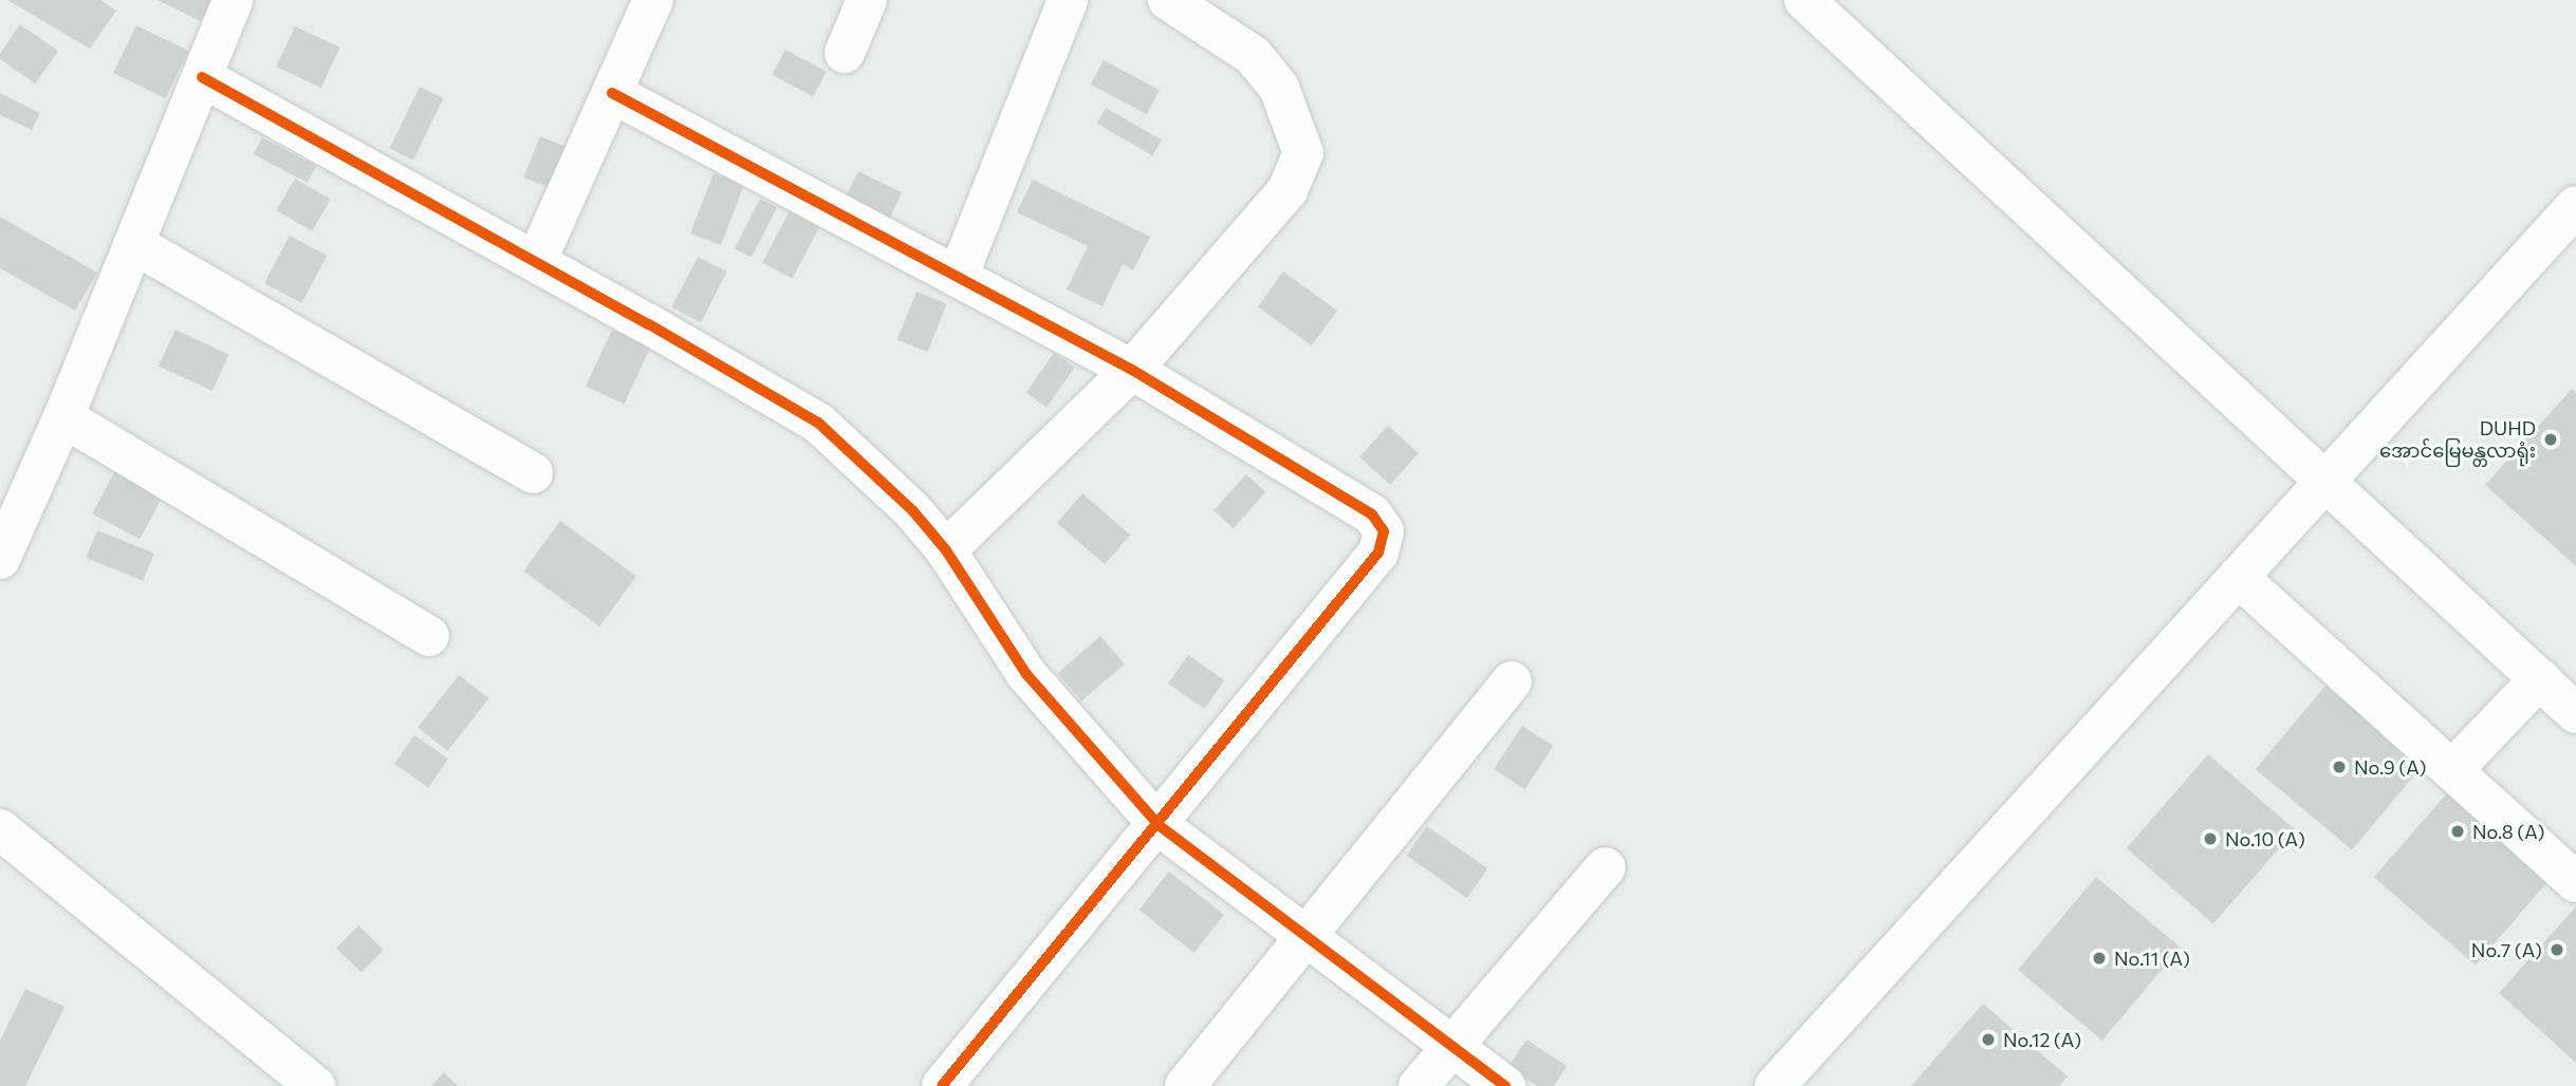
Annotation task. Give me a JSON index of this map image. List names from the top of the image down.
{
  "places": [
    "DUHD အောင်မြေမန္တလာရုံး",
    "No.9 (A)",
    "No.8 (A)",
    "No.10 (A)",
    "No.7 (A)",
    "No.11 (A)",
    "No.12 (A)"
  ]
}
